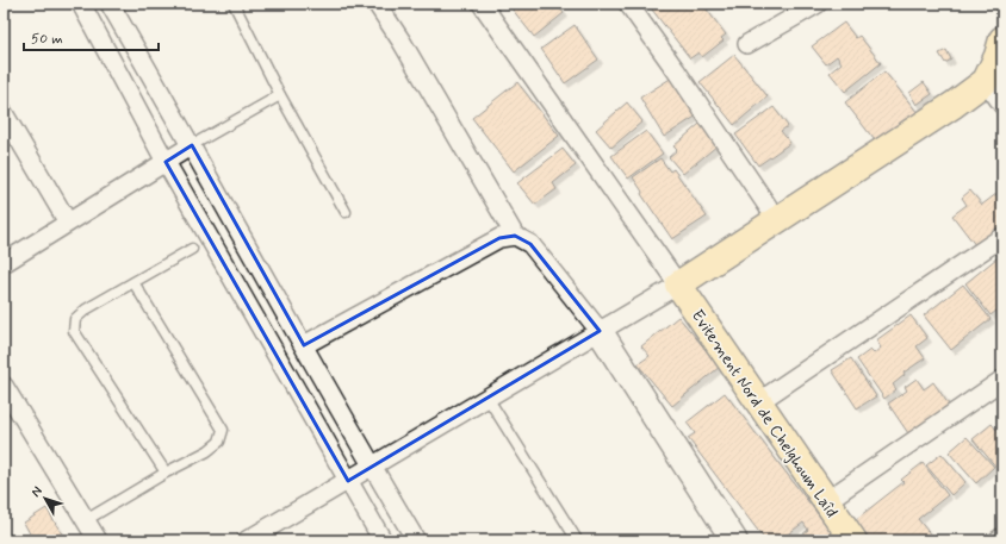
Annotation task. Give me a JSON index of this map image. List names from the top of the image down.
{
  "streets": {
    "main road": ["Evitement Nord de Chelghoum Laîd"]
  },
  "scale_bar": "50 m",
  "north": "top left"
}
